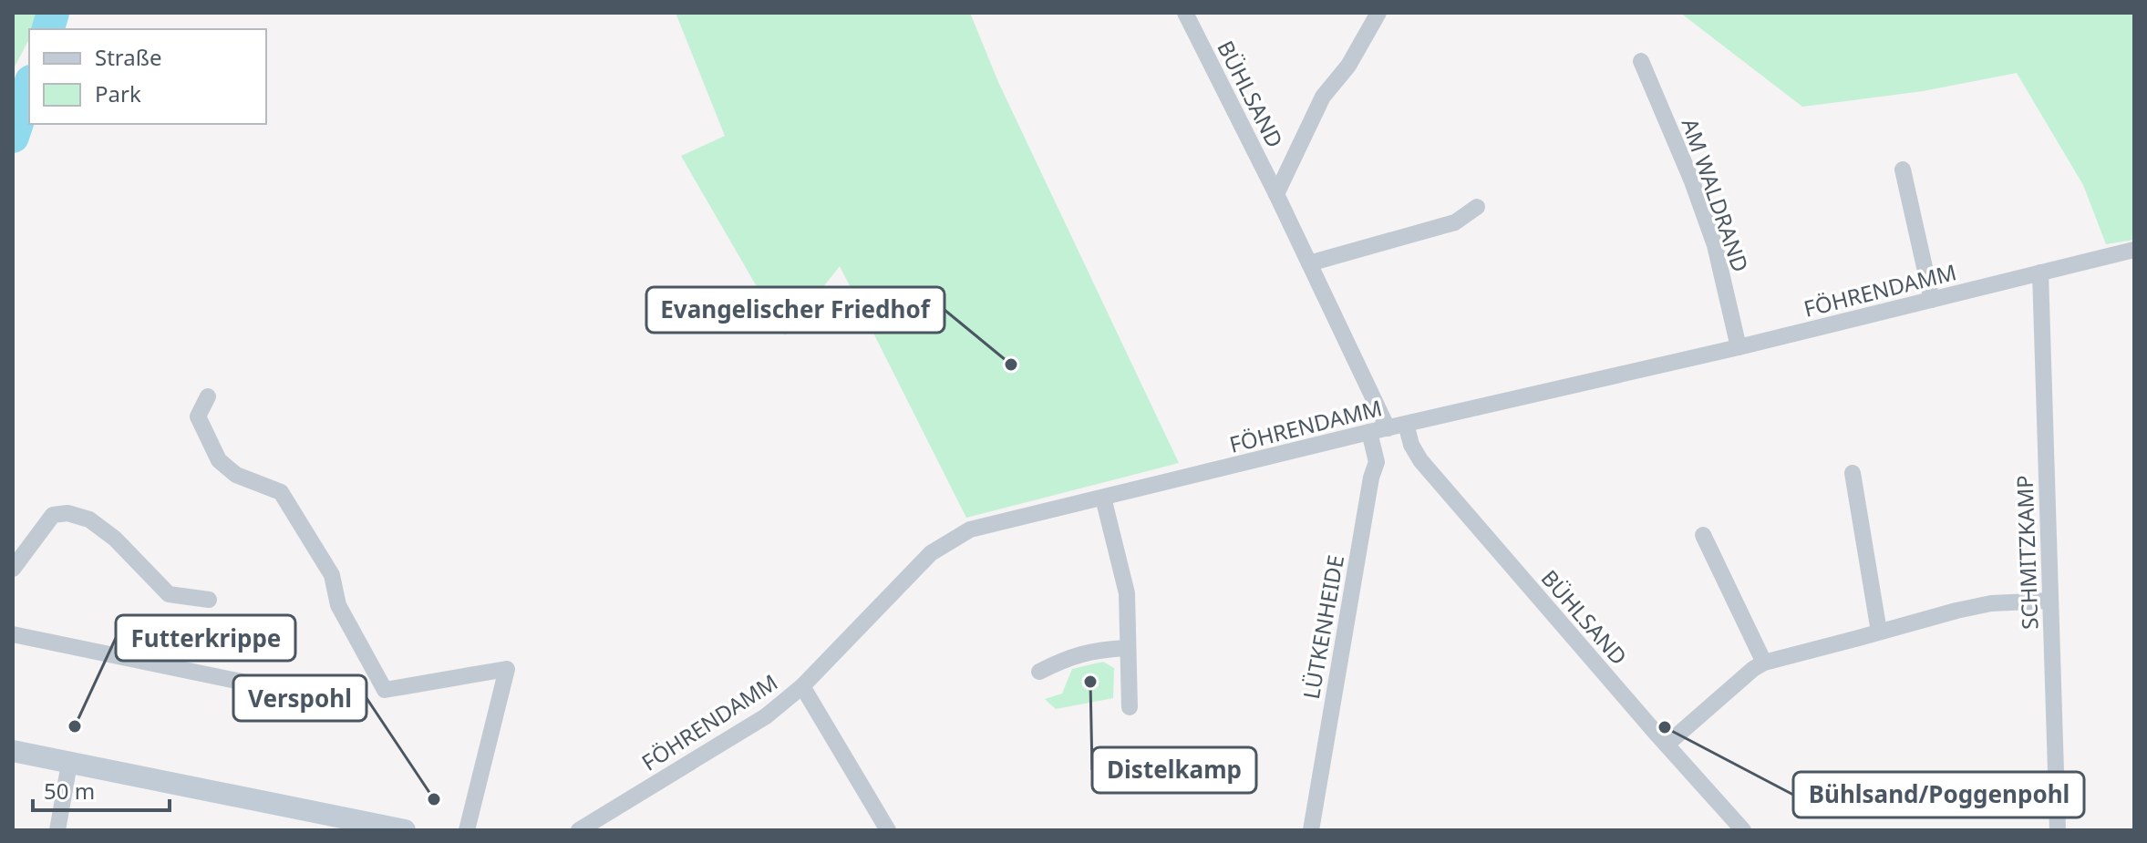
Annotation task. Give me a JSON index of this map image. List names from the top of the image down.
{
  "streets": {
    "street": [
      "BÜHLSAND",
      "AM WALDRAND",
      "FÖHRENDAMM",
      "SCHMITZKAMP",
      "LÜTKENHEIDE"
    ]
  },
  "crossings": [
    ["BÜHLSAND", "FÖHRENDAMM"],
    ["AM WALDRAND", "FÖHRENDAMM"],
    ["FÖHRENDAMM", "SCHMITZKAMP"],
    ["FÖHRENDAMM", "LÜTKENHEIDE"]
  ],
  "places": [
    "Evangelischer Friedhof",
    "Distelkamp",
    "Futterkrippe",
    "Bühlsand/Poggenpohl",
    "Verspohl"
  ],
  "legend": ["Straße", "Park"],
  "scale_bar": "50 m"
}
